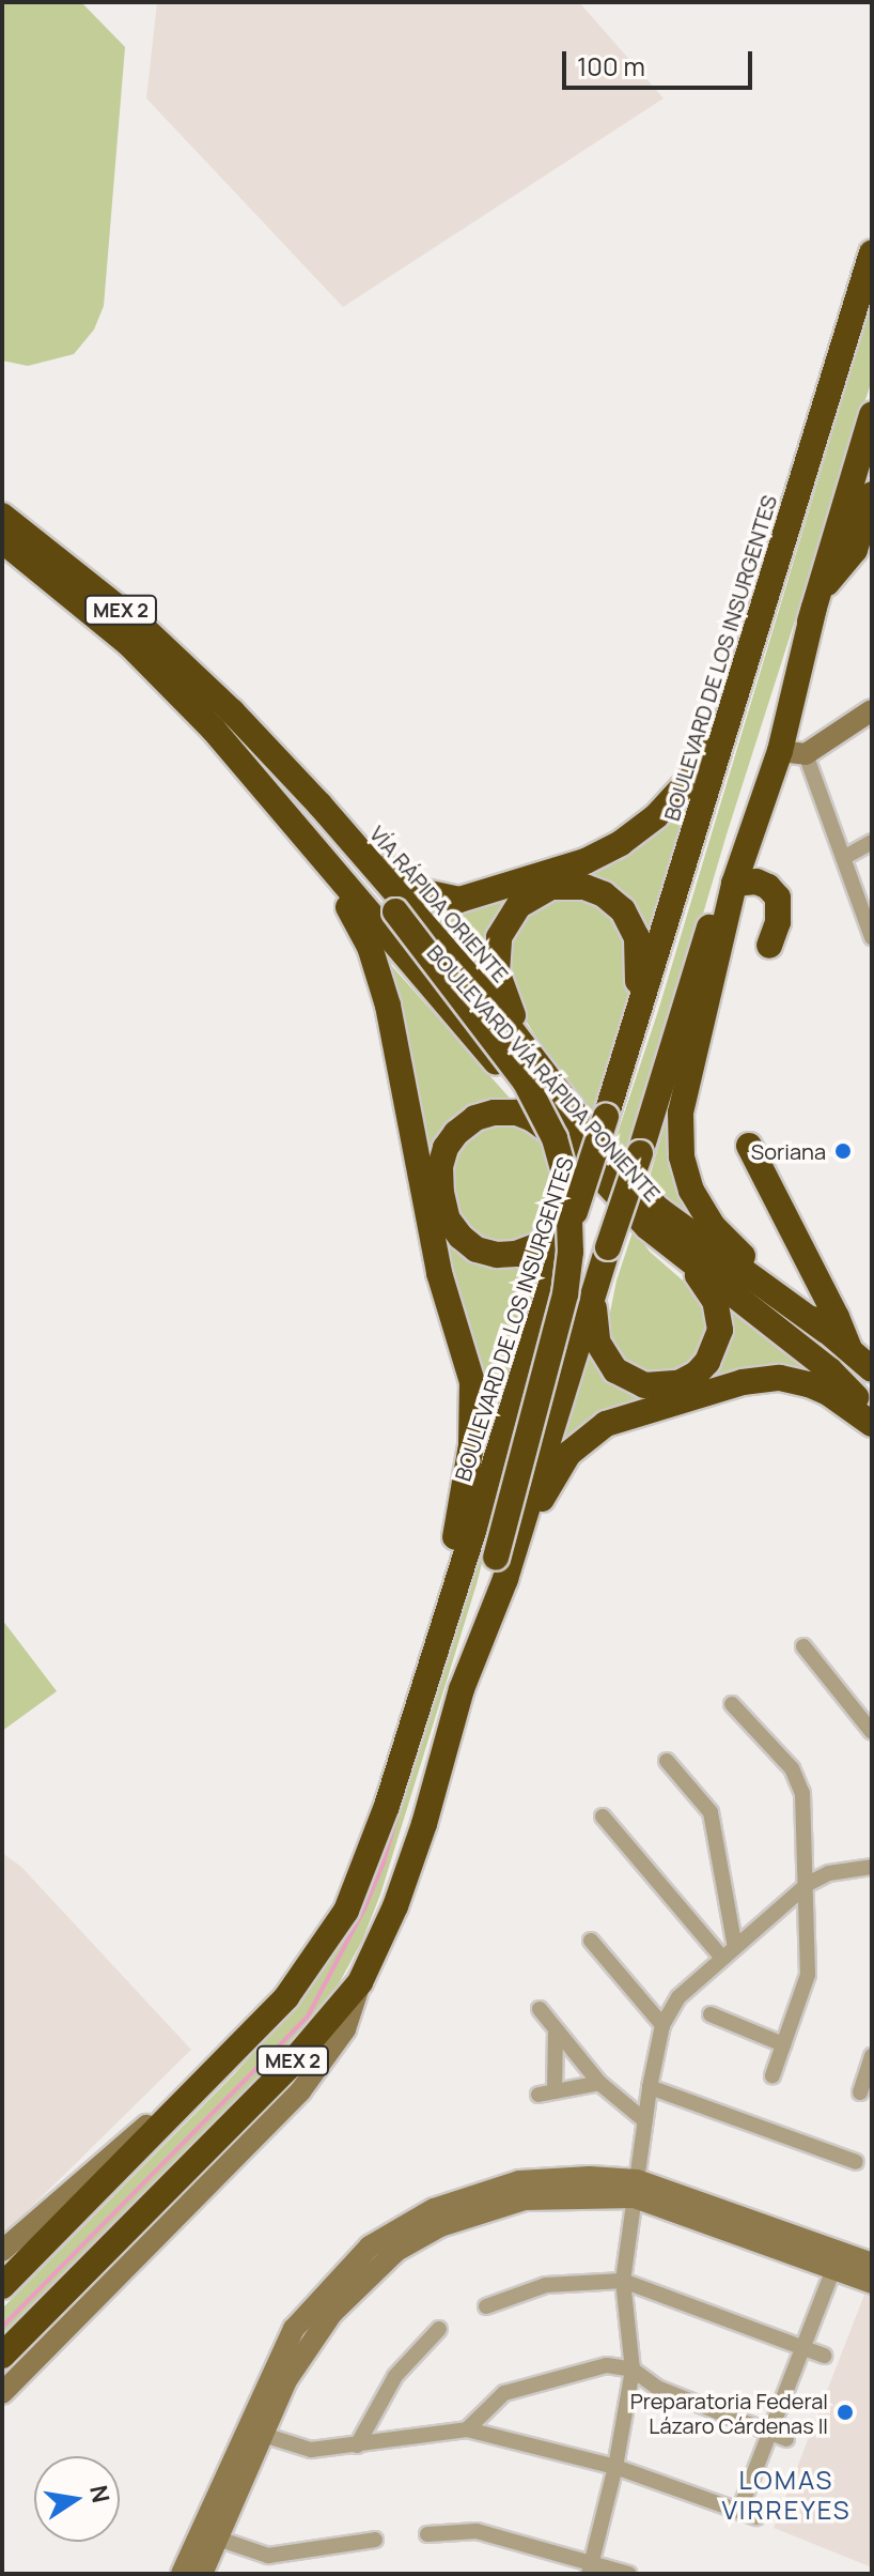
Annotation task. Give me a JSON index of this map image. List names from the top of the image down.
{
  "streets": {
    "highway": [
      "MEX 2",
      "BOULEVARD DE LOS INSURGENTES",
      "VÍA RÁPIDA ORIENTE",
      "BOULEVARD VÍA RÁPIDA PONIENTE"
    ]
  },
  "crossings": [
    ["MEX 2", "BOULEVARD VÍA RÁPIDA PONIENTE"]
  ],
  "districts": ["LOMAS VIRREYES"],
  "places": ["Soriana", "Preparatoria Federal Lázaro Cárdenas ll"],
  "scale_bar": "100 m",
  "north": "right"
}
